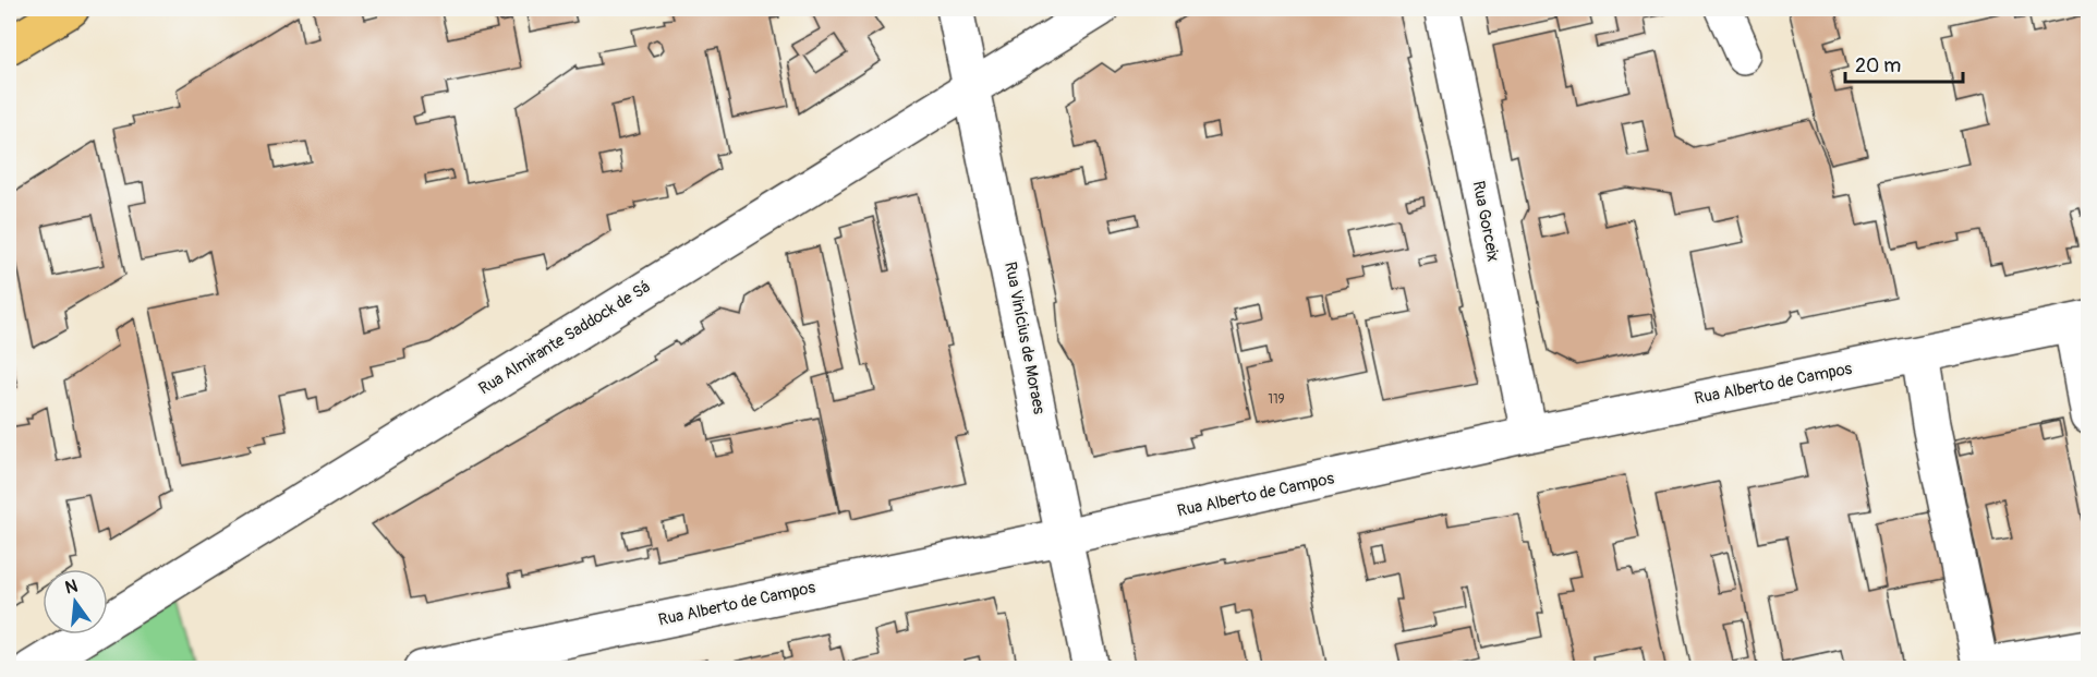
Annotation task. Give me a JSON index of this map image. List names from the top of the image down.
{
  "streets": {
    "street": [
      "Rua Gorceix",
      "Rua Almirante Saddock de Sá",
      "Rua Vinícius de Moraes",
      "Rua Alberto de Campos"
    ]
  },
  "crossings": [
    ["Rua Gorceix", "Rua Alberto de Campos"],
    ["Rua Almirante Saddock de Sá", "Rua Vinícius de Moraes"],
    ["Rua Vinícius de Moraes", "Rua Alberto de Campos"]
  ],
  "house_numbers": ["119"],
  "scale_bar": "20 m",
  "north": "top"
}
